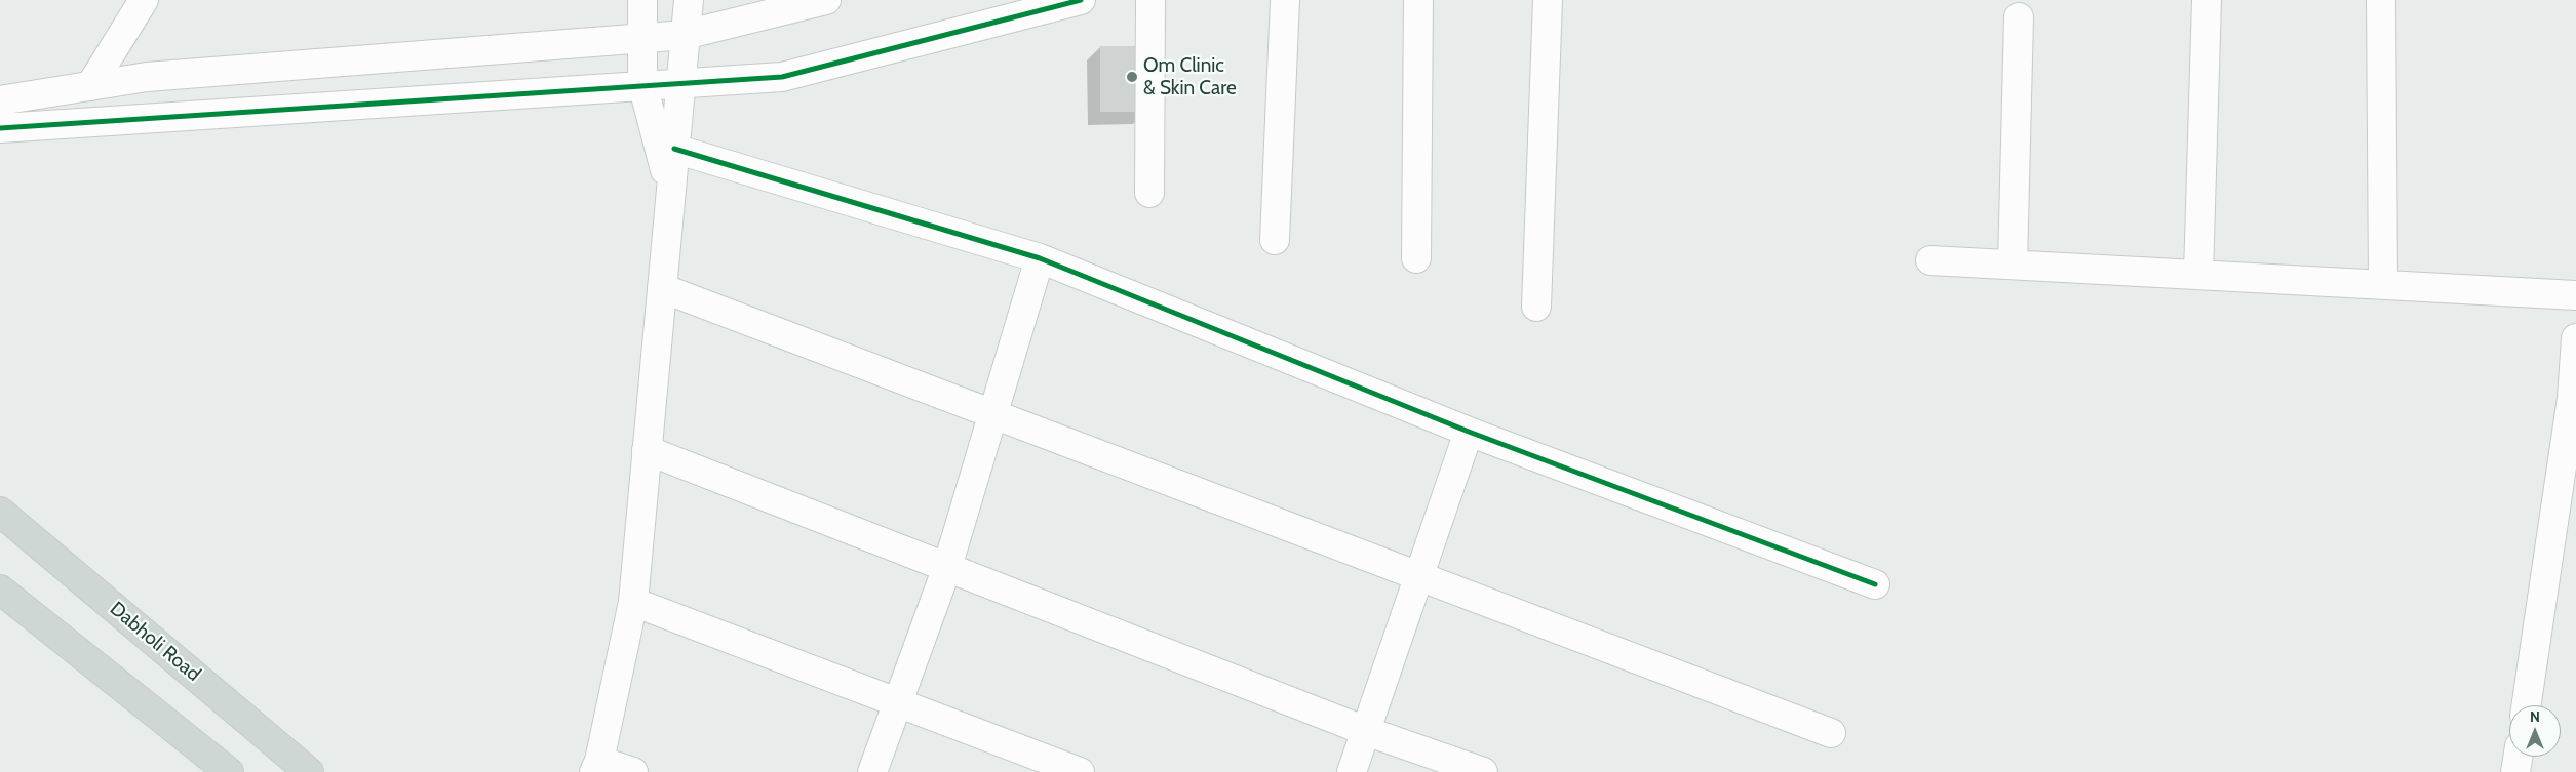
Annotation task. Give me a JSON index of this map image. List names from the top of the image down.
{
  "streets": {
    "main road": ["Dabholi Road"]
  },
  "places": ["Om Clinic & Skin Care"],
  "north": "top"
}
